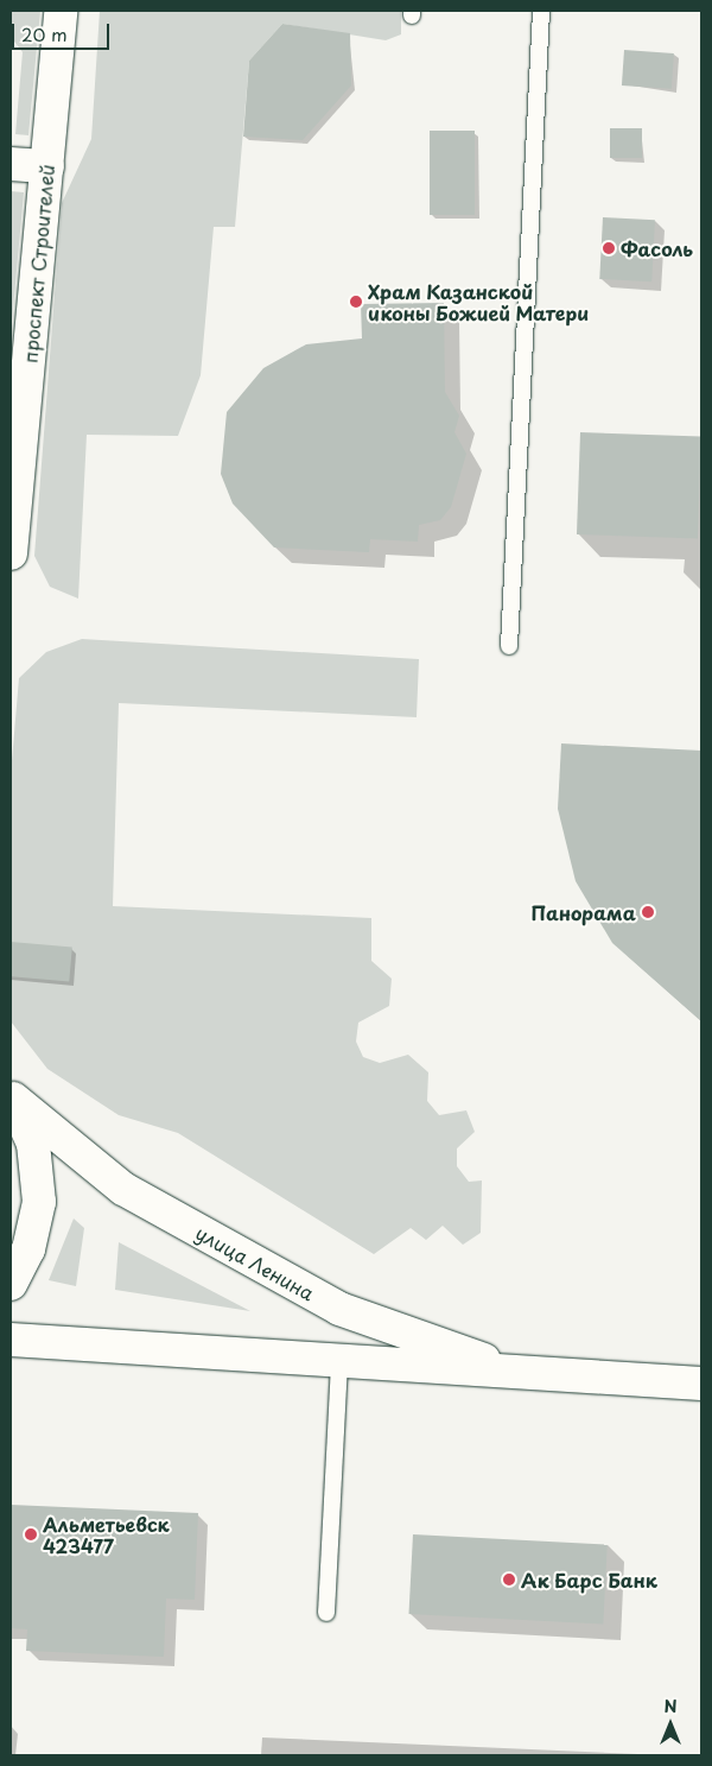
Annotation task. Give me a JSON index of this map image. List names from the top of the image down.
{
  "streets": {
    "main road": ["проспект Строителей", "улица Ленина"]
  },
  "places": [
    "Фасоль",
    "Храм Казанской иконы Божией Матери",
    "Панорама",
    "Альметьевск 423477",
    "Ак Барс Банк"
  ],
  "scale_bar": "20 m",
  "north": "top"
}
